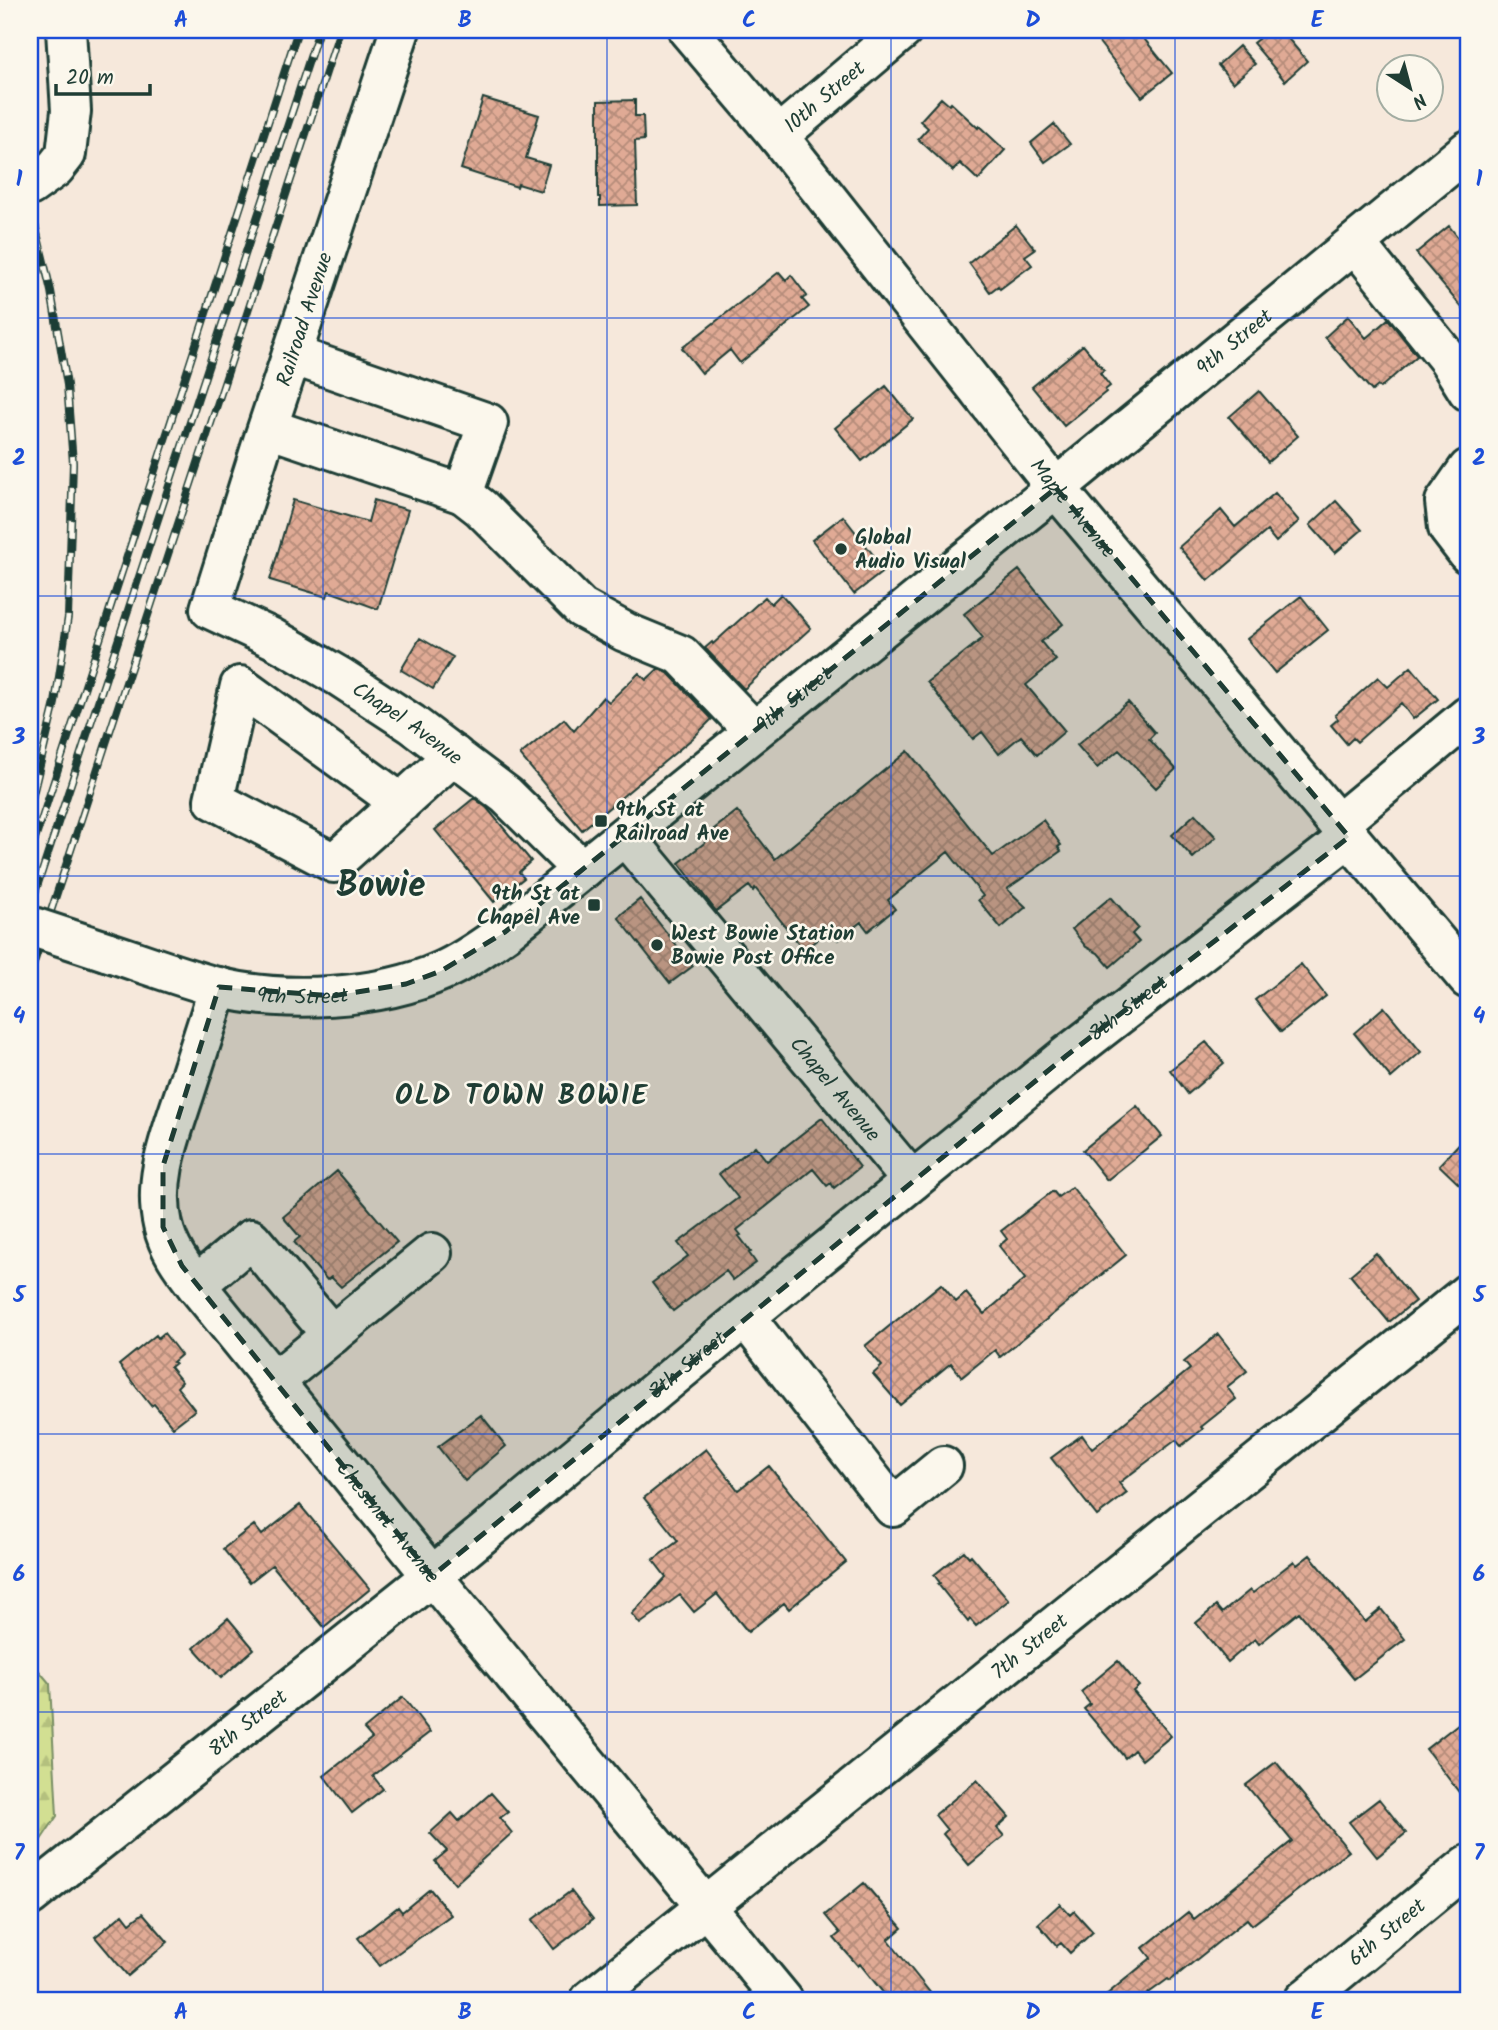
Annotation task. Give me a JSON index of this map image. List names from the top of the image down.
{
  "streets": {
    "street": [
      "10th Street",
      "Railroad Avenue",
      "9th Street",
      "Maple Avenue",
      "Chapel Avenue",
      "8th Street",
      "Chestnut Avenue",
      "7th Street",
      "6th Street"
    ]
  },
  "crossings": [
    ["10th Street", "Maple Avenue"],
    ["Railroad Avenue", "Chapel Avenue"],
    ["9th Street", "Maple Avenue"],
    ["9th Street", "Chapel Avenue"],
    ["9th Street", "Chestnut Avenue"],
    ["Maple Avenue", "8th Street"],
    ["Chapel Avenue", "8th Street"],
    ["8th Street", "Chestnut Avenue"],
    ["Chestnut Avenue", "7th Street"]
  ],
  "districts": ["Bowie", "OLD TOWN BOWIE"],
  "places": {
    "other": ["Global Audio Visual", "West Bowie Station Bowie Post Office"],
    "transit": ["9th St at Railroad Ave", "9th St at Chapel Ave"]
  },
  "scale_bar": "20 m",
  "north": "bottom right",
  "grid": {
    "columns": [
      "A",
      "B",
      "C",
      "D",
      "E"
    ],
    "rows": [
      "1",
      "2",
      "3",
      "4",
      "5",
      "6",
      "7"
    ]
  }
}
